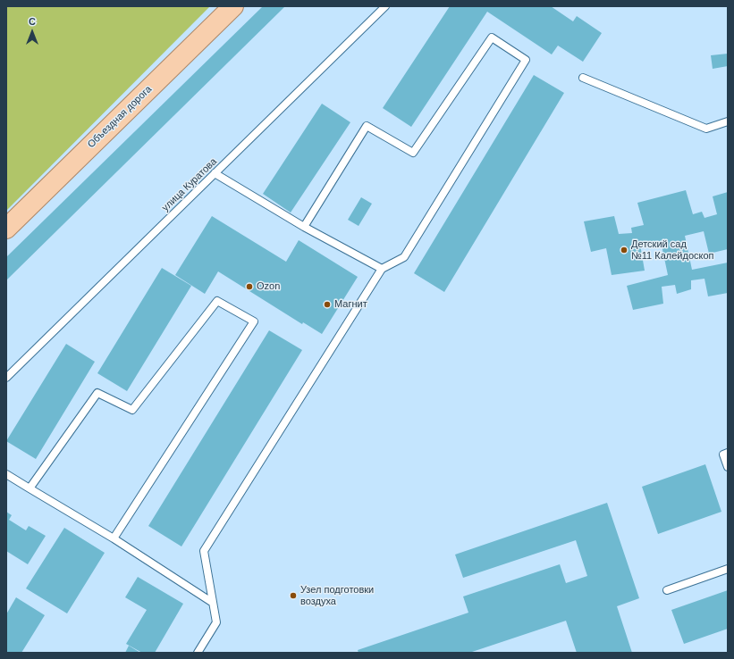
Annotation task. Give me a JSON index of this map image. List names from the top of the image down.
{
  "streets": {
    "main road": ["Объездная дорога"],
    "lane": ["улица Куратова"]
  },
  "places": [
    "Детский сад №11 Калейдоскоп",
    "Ozon",
    "Магнит",
    "Узел подготовки воздуха"
  ],
  "north": "top"
}
